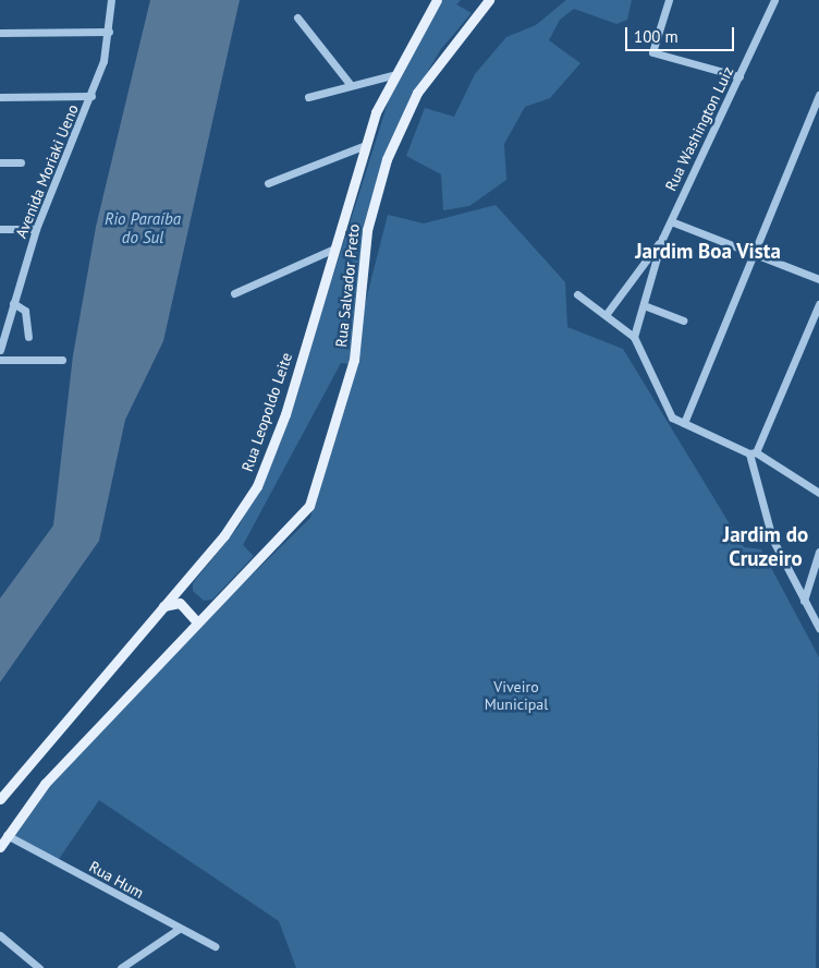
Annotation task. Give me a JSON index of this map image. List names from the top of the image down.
{
  "streets": {
    "main road": ["Rua Salvador Preto", "Rua Leopoldo Leite"],
    "street": ["Rua Washington Luiz", "Avenida Moriaki Ueno", "Rua Hum"]
  },
  "crossings": [
    ["Rua Salvador Preto", "Rua Hum"]
  ],
  "districts": ["Jardim Boa Vista", "Jardim do Cruzeiro"],
  "water": ["Rio Paraíba do Sul"],
  "parks": ["Viveiro Municipal"],
  "scale_bar": "100 m"
}
